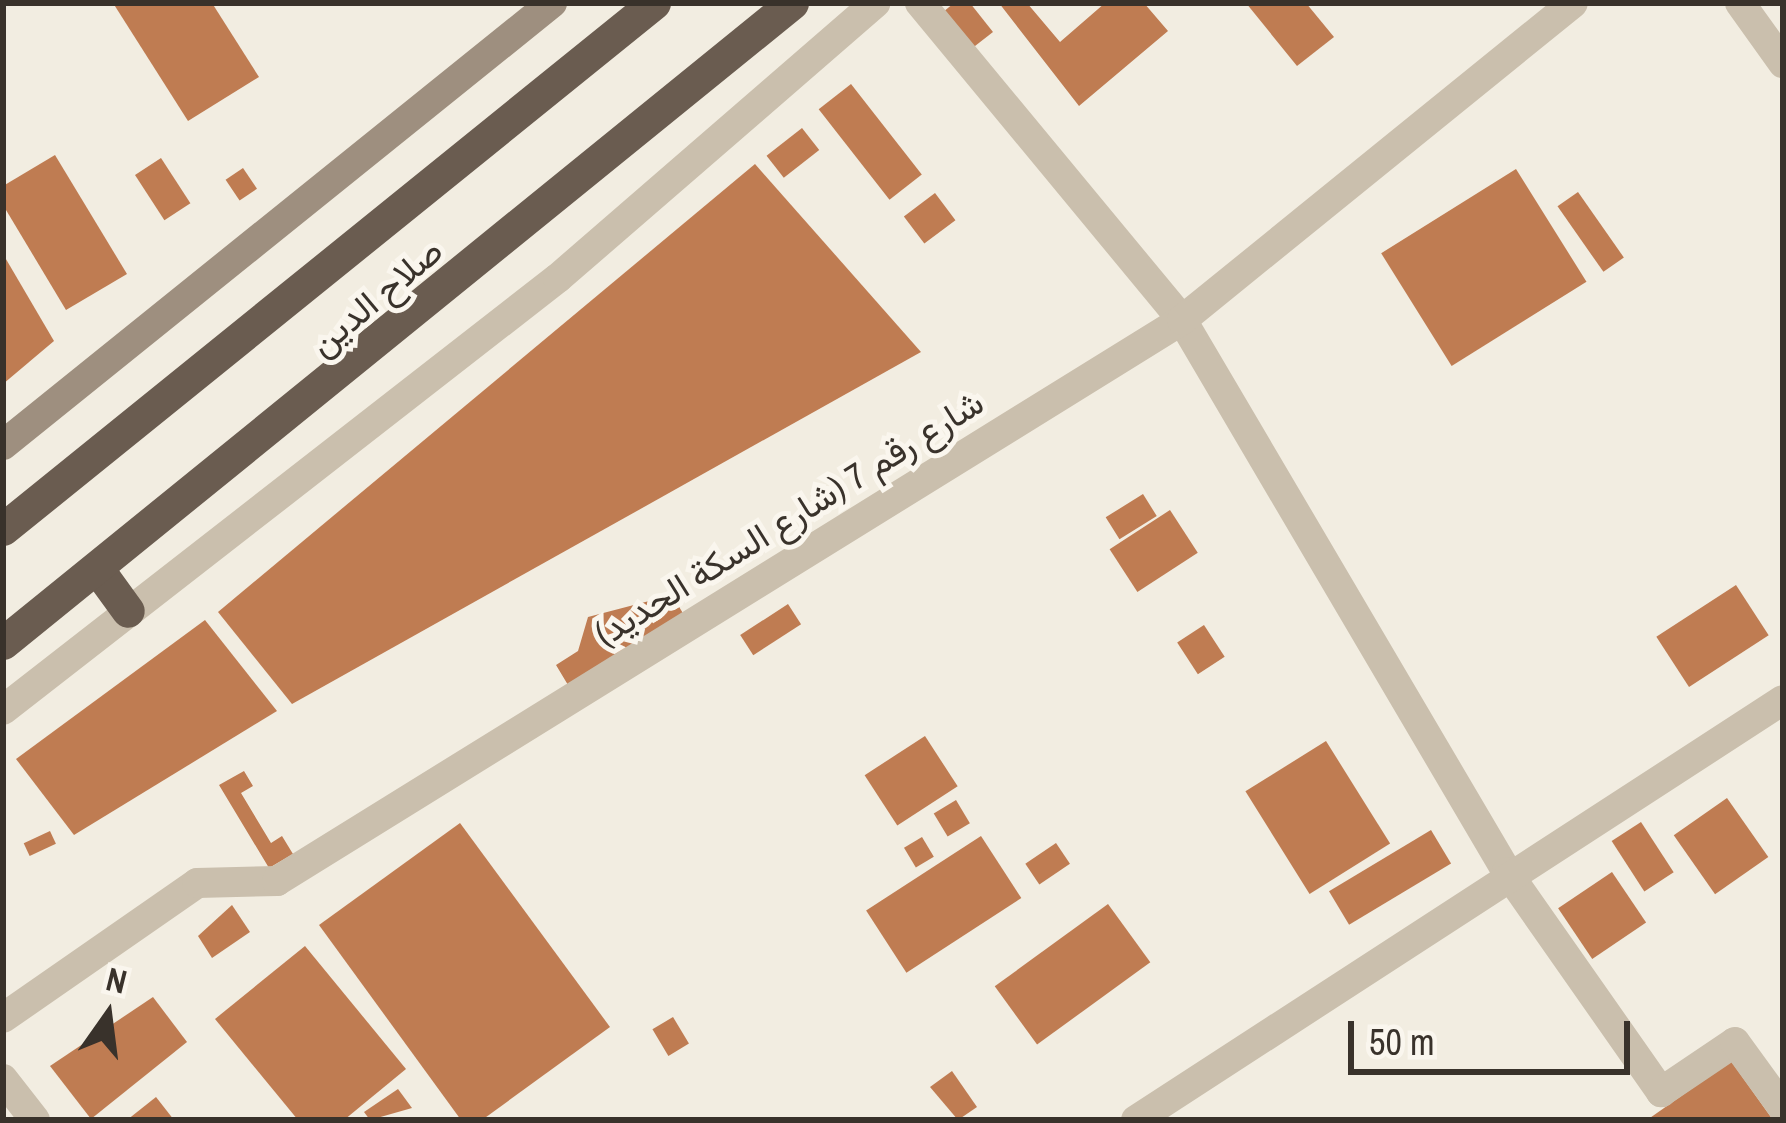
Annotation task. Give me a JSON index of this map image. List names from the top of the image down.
{
  "streets": {
    "highway": ["صلاح الدين"],
    "street": ["شارع رقم 7 (شارع السكة الحديد)"]
  },
  "scale_bar": "50 m",
  "north": "top"
}
